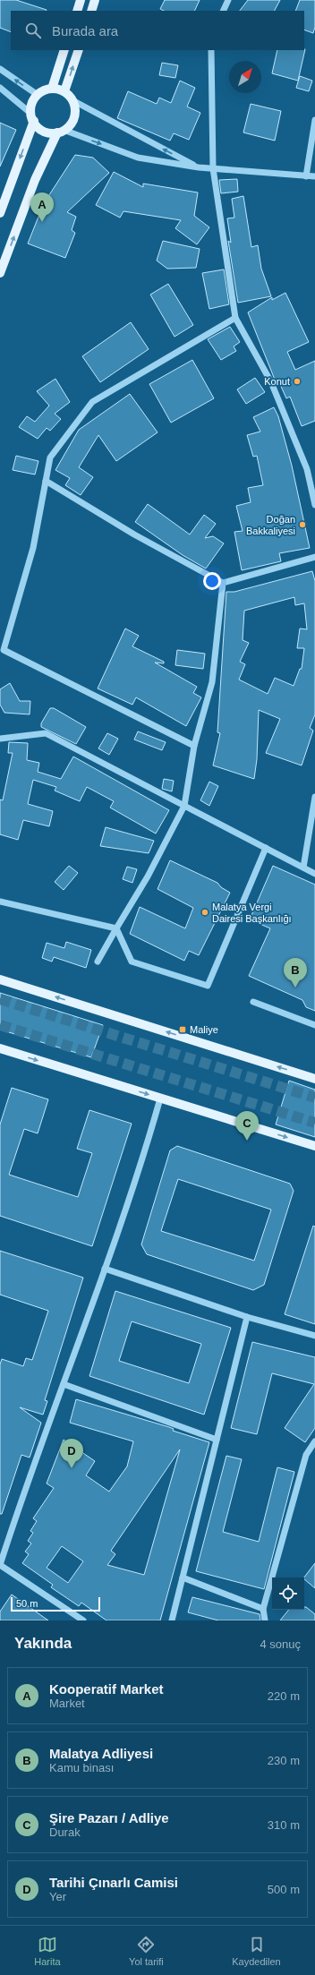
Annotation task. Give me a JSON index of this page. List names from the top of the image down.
{
  "places": {
    "other": ["Konut", "Doğan Bakkaliyesi", "Malatya Vergi Dairesi Başkanlığı"],
    "transit": ["Maliye"]
  },
  "scale_bar": "50 m",
  "north": "top right",
  "page": {
    "search": "Burada ara",
    "pins": [
      "A",
      "B",
      "C",
      "D"
    ],
    "scale": "50 m",
    "heading": ["Yakında", "4 sonuç"],
    "list": [
      {
        "mark": "A",
        "name": "Kooperatif Market",
        "note": "Market",
        "value": "220 m"
      },
      {
        "mark": "B",
        "name": "Malatya Adliyesi",
        "note": "Kamu binası",
        "value": "230 m"
      },
      {
        "mark": "C",
        "name": "Şire Pazarı / Adliye",
        "note": "Durak",
        "value": "310 m"
      },
      {
        "mark": "D",
        "name": "Tarihi Çınarlı Camisi",
        "note": "Yer",
        "value": "500 m"
      }
    ],
    "nav": ["Harita", "Yol tarifi", "Kaydedilen"]
  }
}
